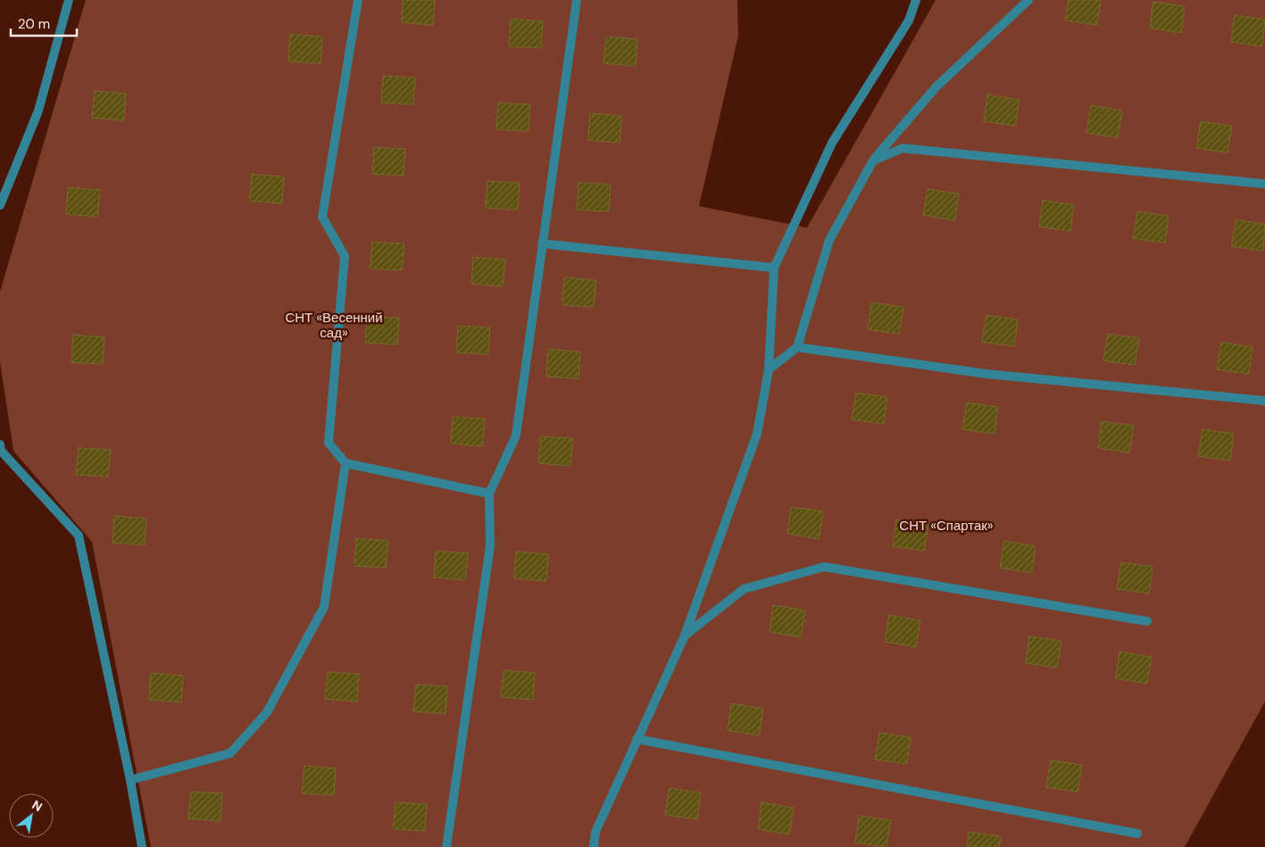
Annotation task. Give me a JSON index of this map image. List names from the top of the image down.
{
  "parks": ["СНТ «Весенний сад»", "СНТ «Спартак»"],
  "scale_bar": "20 m",
  "north": "top right"
}
